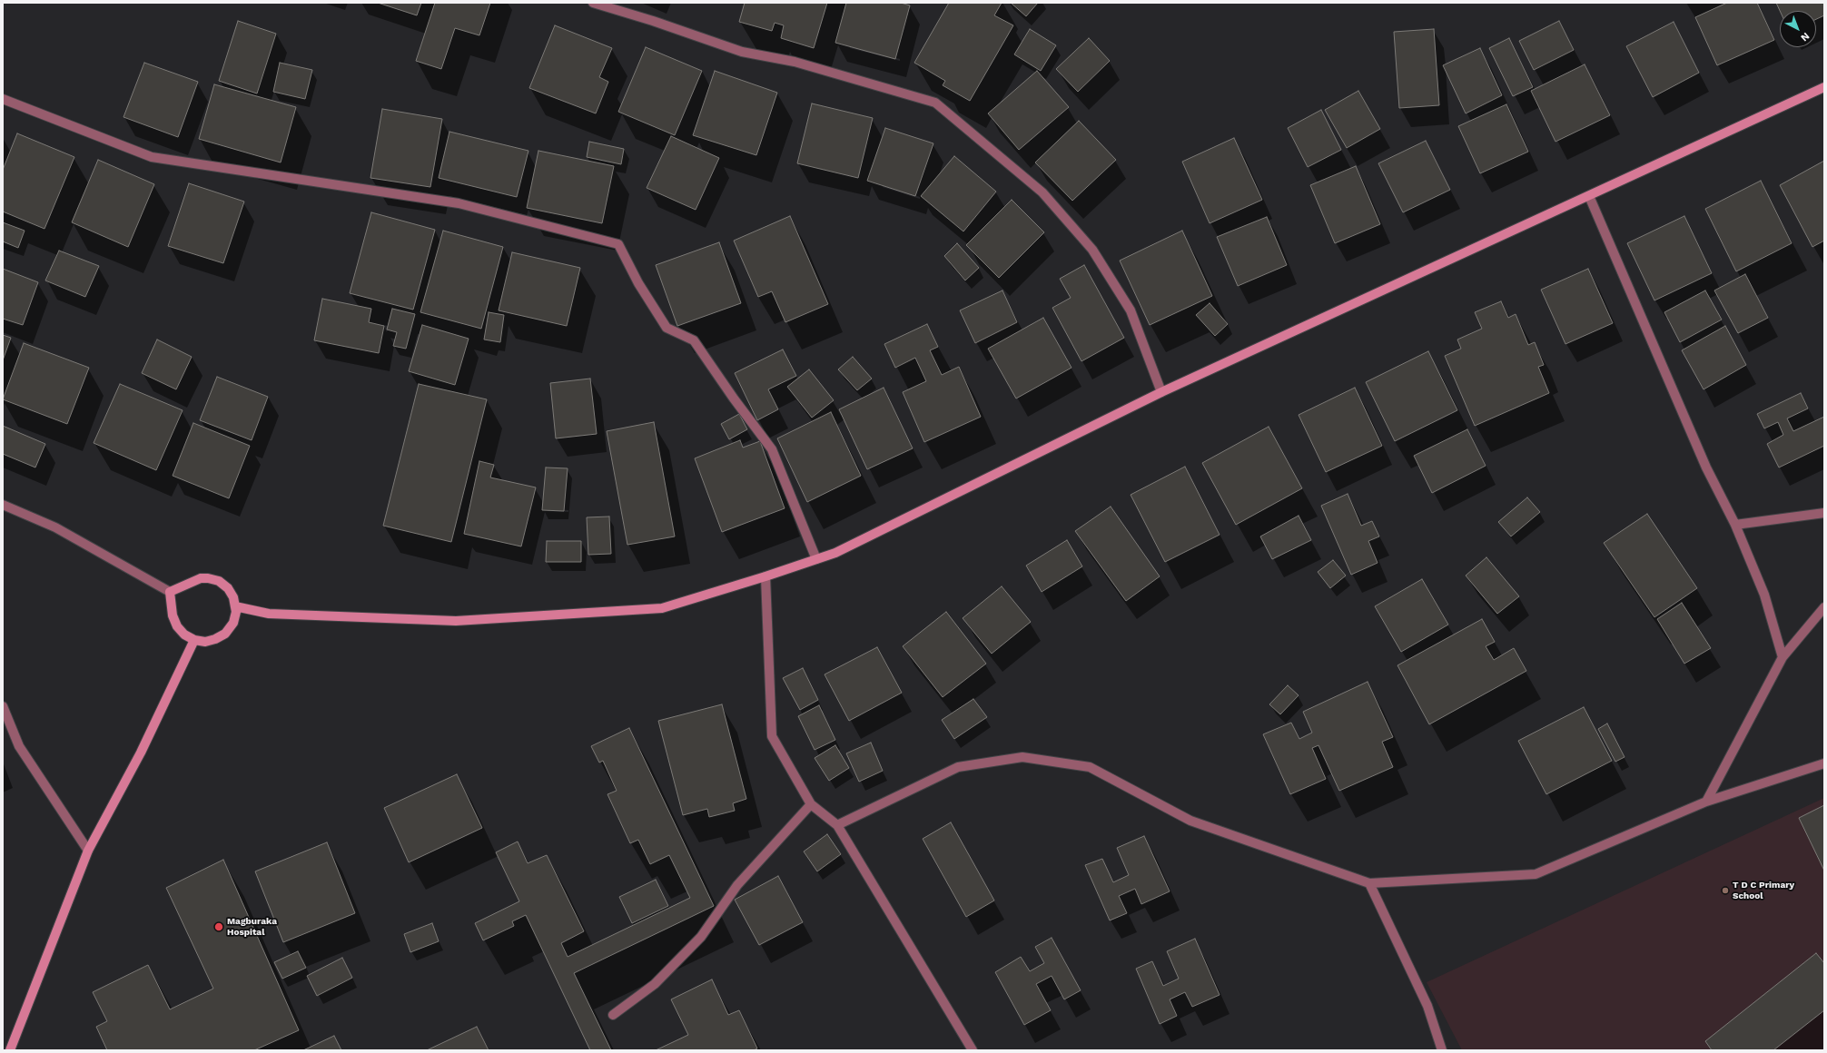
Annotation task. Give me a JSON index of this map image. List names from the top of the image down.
{
  "places": ["T D C Primary School", "Magburaka Hospital"],
  "north": "bottom right"
}
